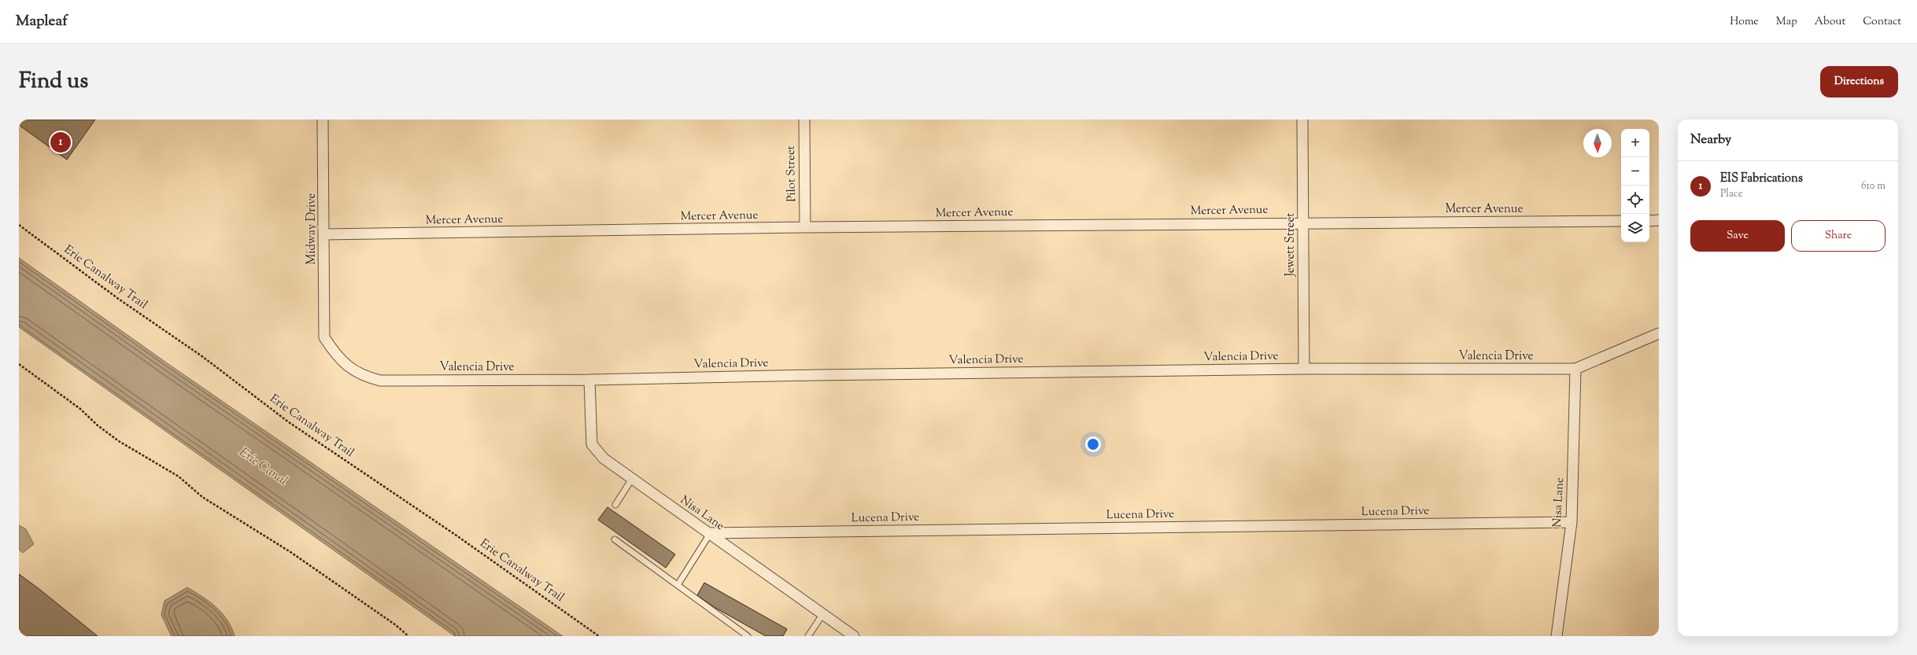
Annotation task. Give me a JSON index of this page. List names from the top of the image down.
{
  "streets": {
    "street": [
      "Pilot Street",
      "Mercer Avenue",
      "Midway Drive",
      "Jewett Street",
      "Valencia Drive",
      "Nisa Lane",
      "Lucena Drive"
    ],
    "path": ["Erie Canalway Trail"]
  },
  "crossings": [
    ["Pilot Street", "Mercer Avenue"],
    ["Mercer Avenue", "Midway Drive"],
    ["Mercer Avenue", "Jewett Street"],
    ["Midway Drive", "Valencia Drive"],
    ["Jewett Street", "Valencia Drive"],
    ["Valencia Drive", "Nisa Lane"],
    ["Nisa Lane", "Lucena Drive"]
  ],
  "water": ["Erie Canal"],
  "north": "bottom",
  "page": {
    "header": "Mapleaf",
    "nav": [
      "Home",
      "Map",
      "About",
      "Contact"
    ],
    "title": "Find us",
    "buttons": [
      "Directions",
      ["Save", "Share"]
    ],
    "heading": "Nearby",
    "map_buttons": ["+", "−"],
    "pins": "1",
    "list": [
      {
        "mark": "1",
        "name": "EIS Fabrications",
        "note": "Place",
        "value": "610 m"
      }
    ]
  }
}
